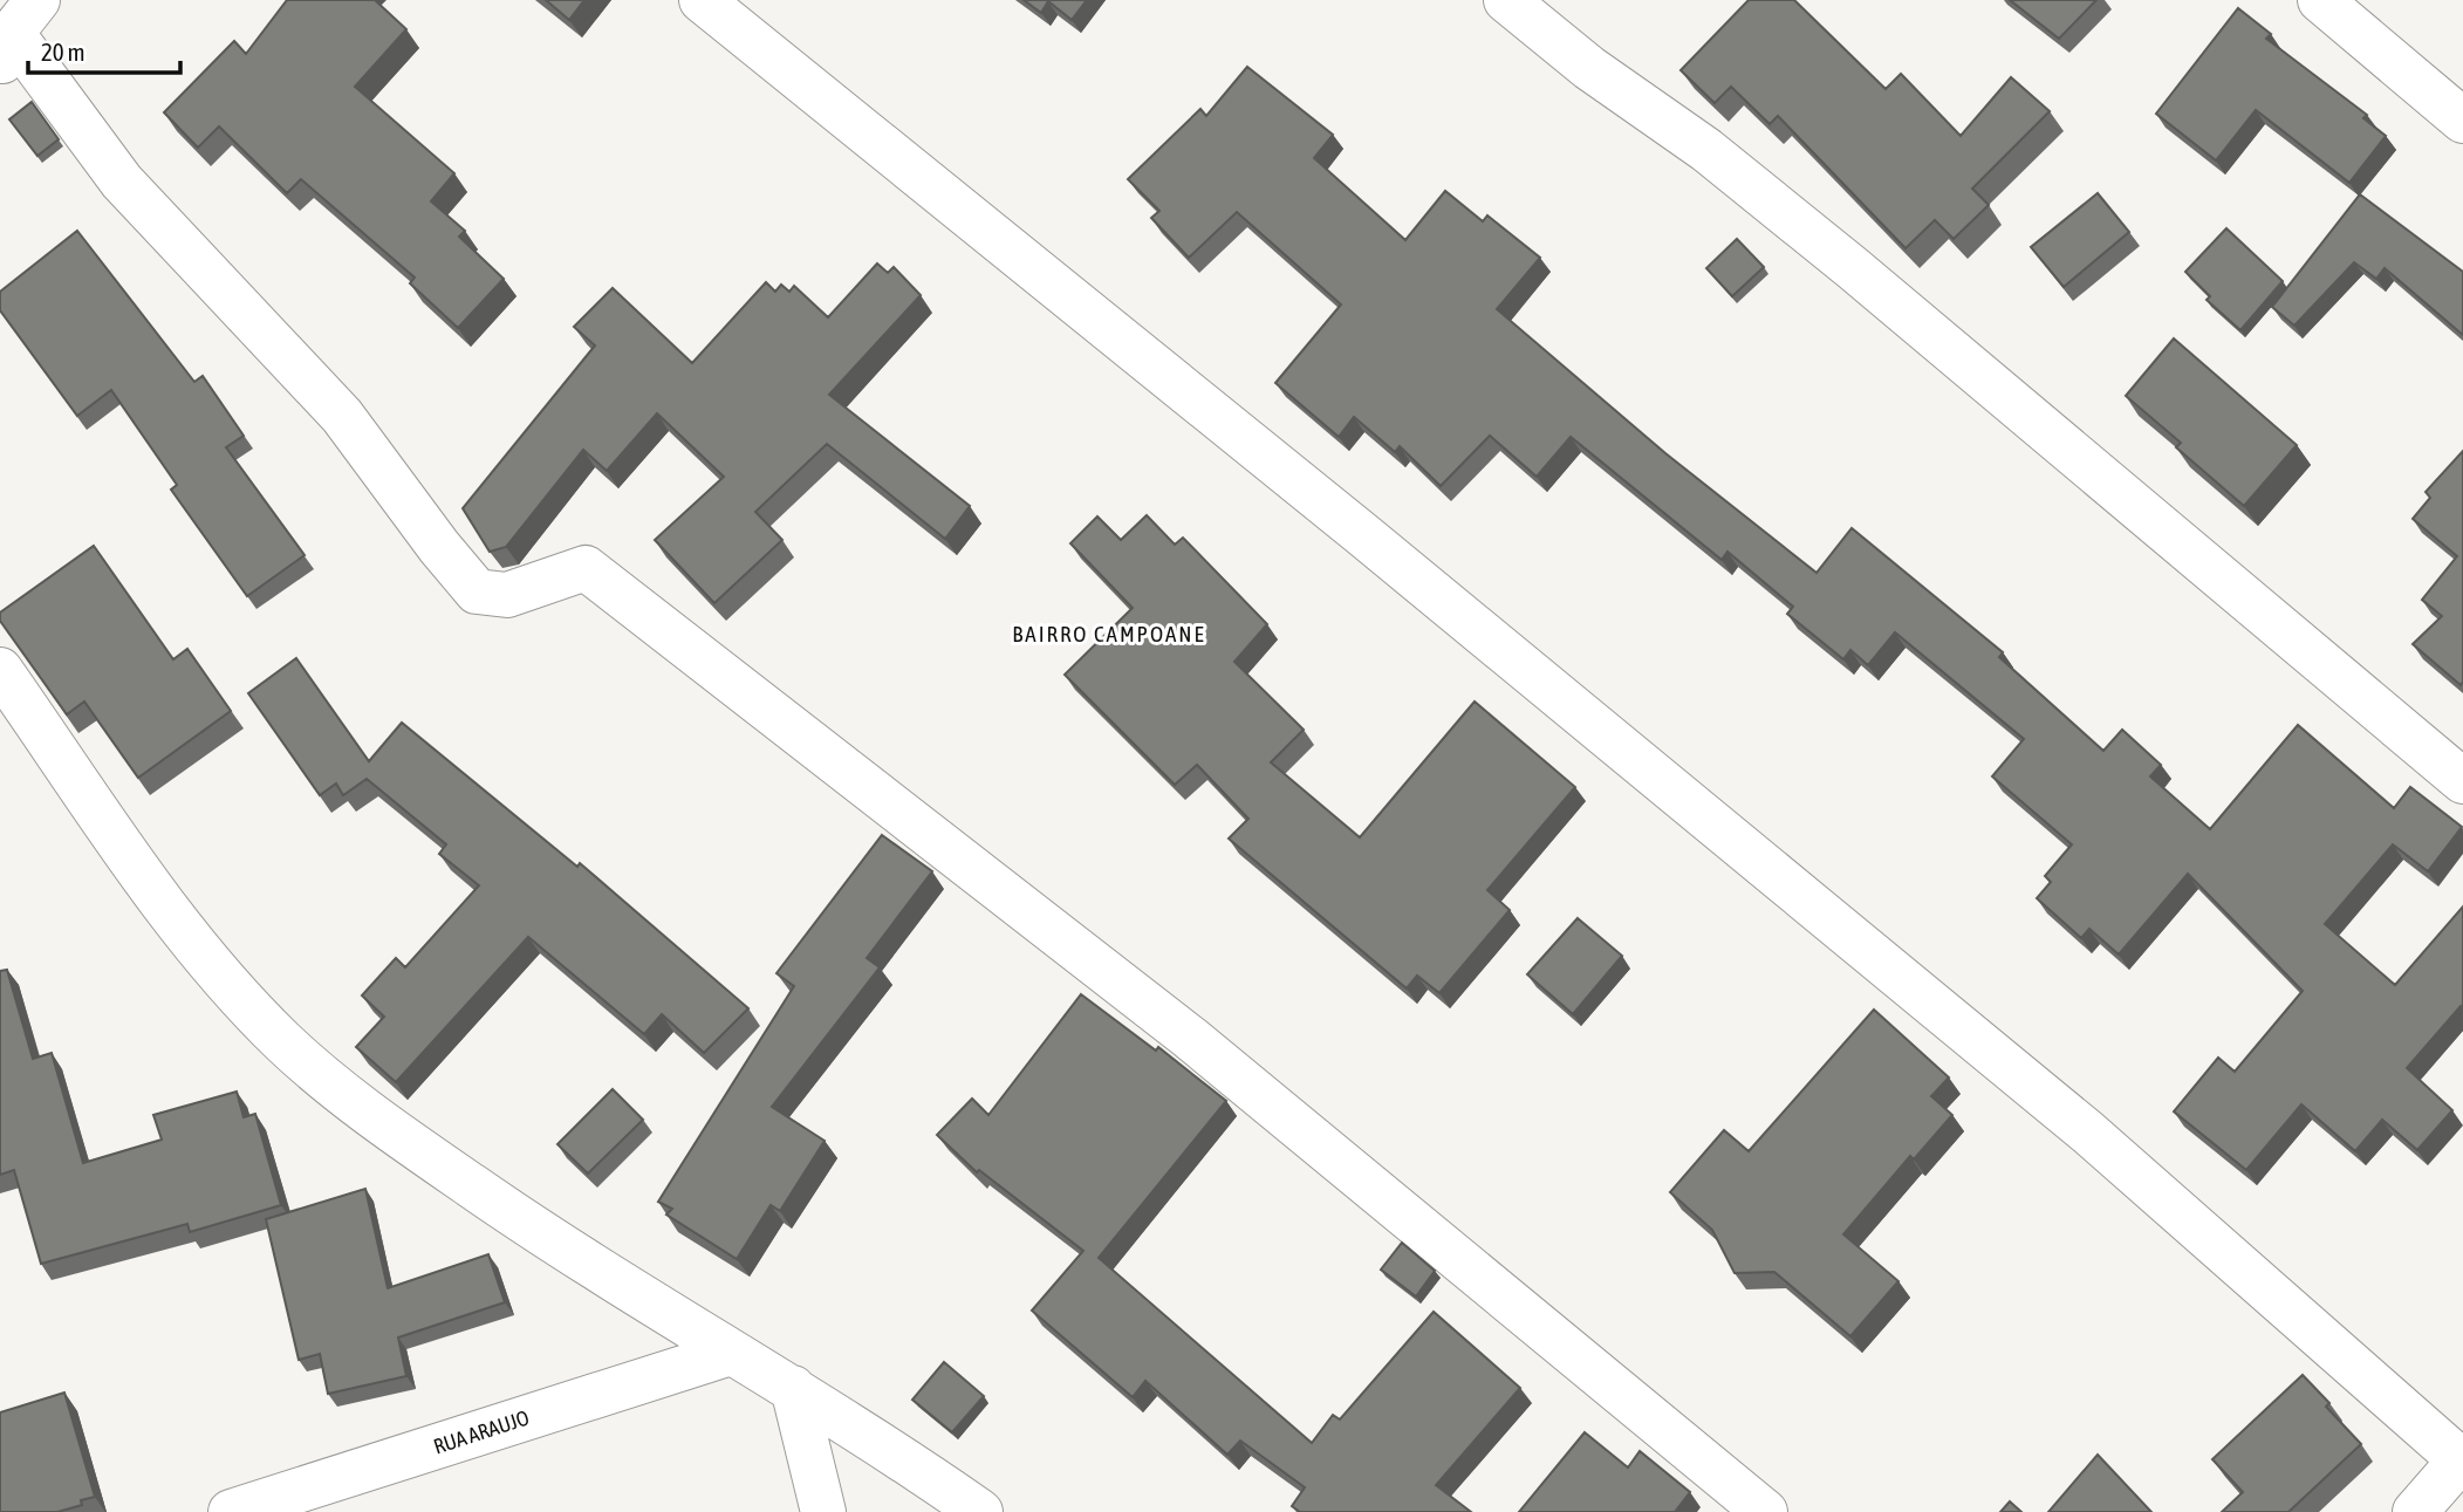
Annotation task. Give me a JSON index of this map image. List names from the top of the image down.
{
  "streets": {
    "street": ["RUA ARAUJO"]
  },
  "districts": ["BAIRRO CAMPOANE"],
  "scale_bar": "20 m"
}
